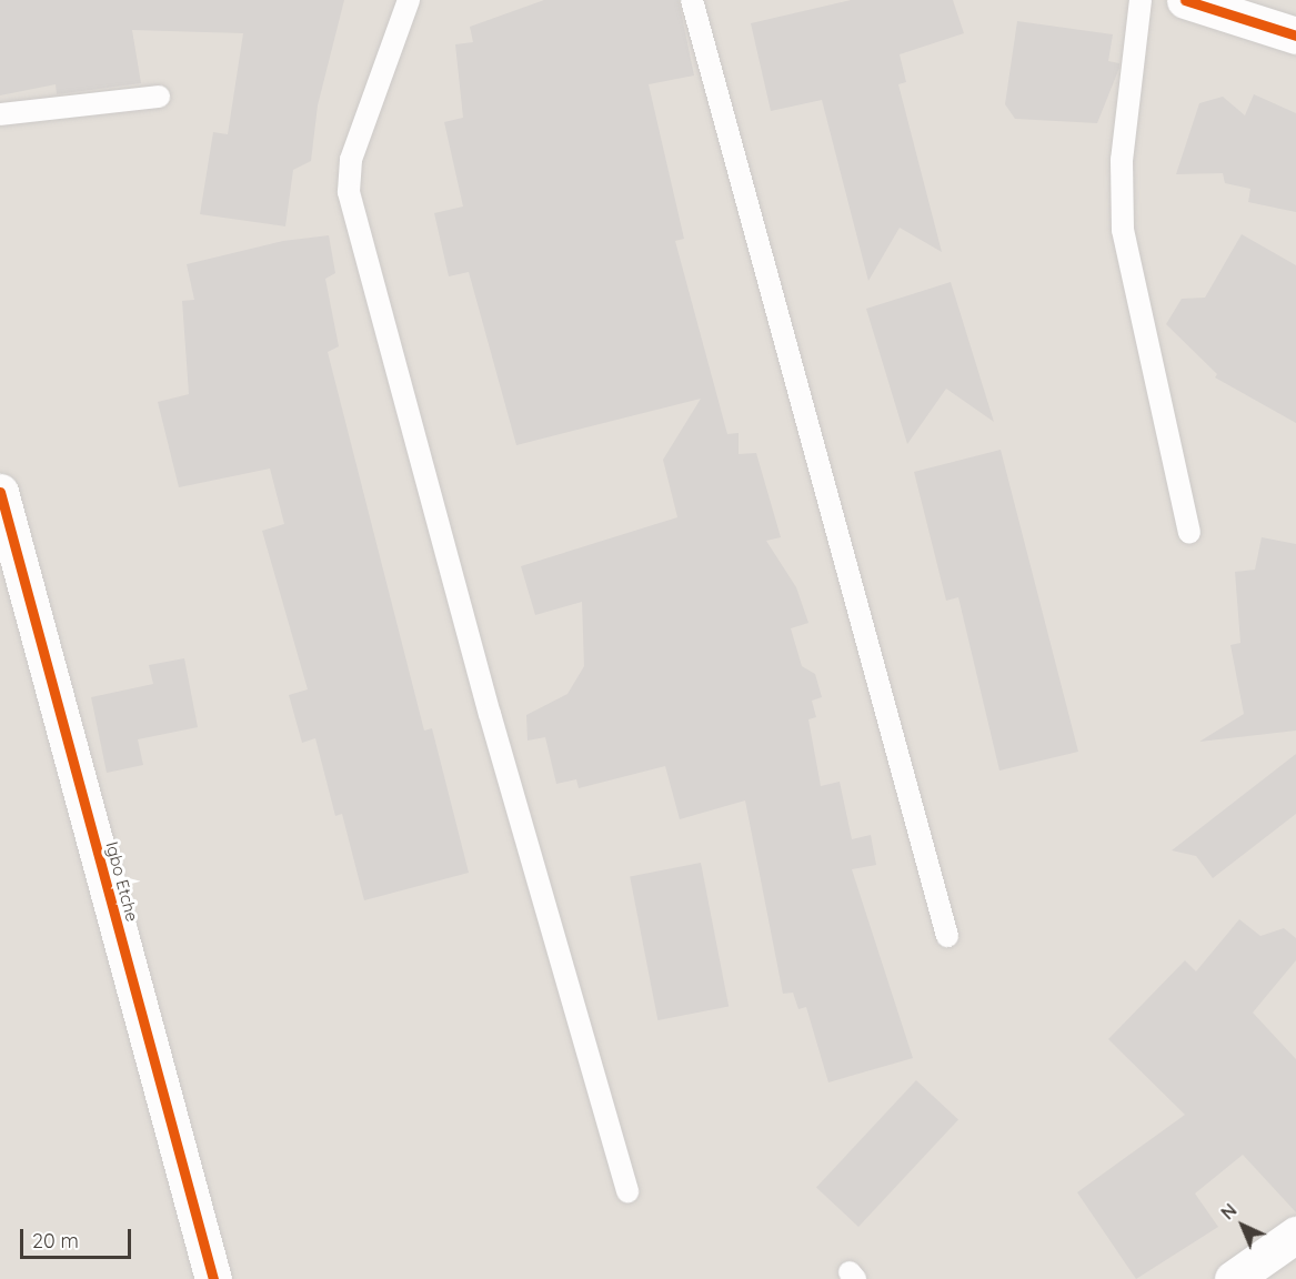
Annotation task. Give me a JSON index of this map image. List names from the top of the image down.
{
  "streets": {
    "street": ["Igbo Etche"]
  },
  "scale_bar": "20 m",
  "north": "top left"
}
